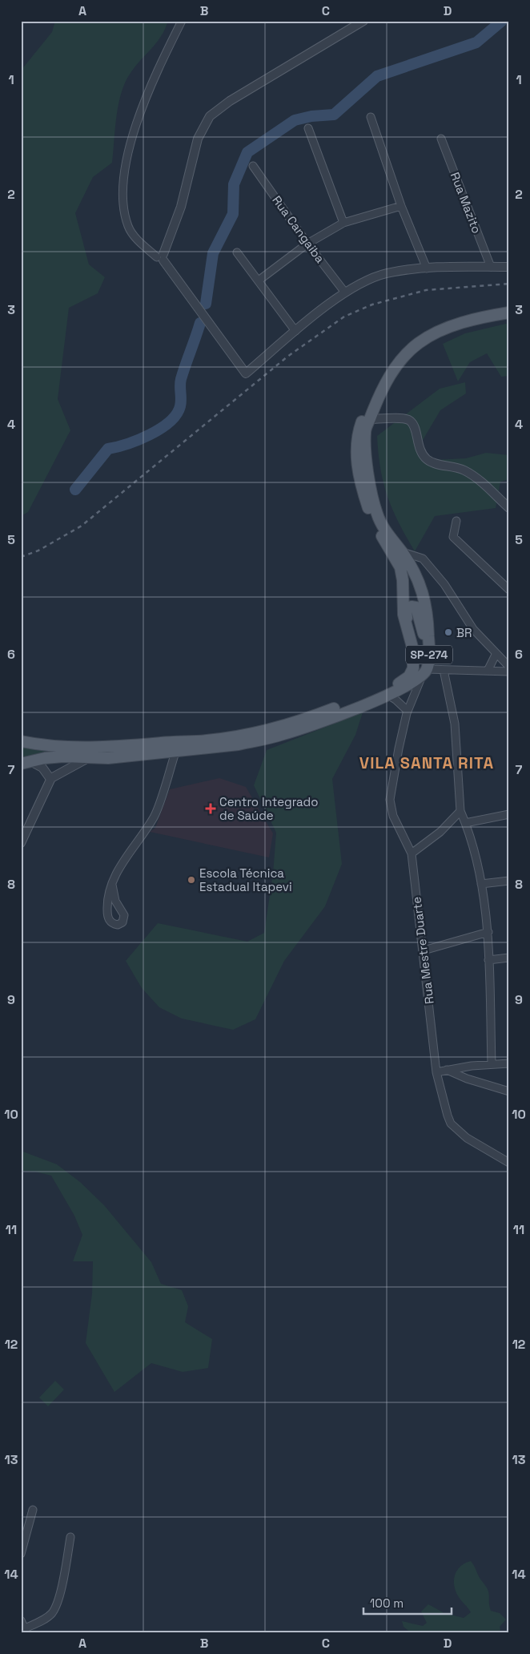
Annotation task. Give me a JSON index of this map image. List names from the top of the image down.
{
  "streets": {
    "main road": ["SP-274"],
    "street": ["Rua Mazito", "Rua Cangaiba", "Rua Mestre Duarte"]
  },
  "crossings": [
    ["SP-274", "Rua Mestre Duarte"]
  ],
  "districts": ["VILA SANTA RITA"],
  "places": {
    "other": ["BR", "Escola Técnica Estadual Itapevi"],
    "health": ["Centro Integrado de Saúde"]
  },
  "scale_bar": "100 m",
  "grid": {
    "columns": [
      "A",
      "B",
      "C",
      "D"
    ],
    "rows": [
      "1",
      "2",
      "3",
      "4",
      "5",
      "6",
      "7",
      "8",
      "9",
      "10",
      "11",
      "12",
      "13",
      "14"
    ]
  }
}
